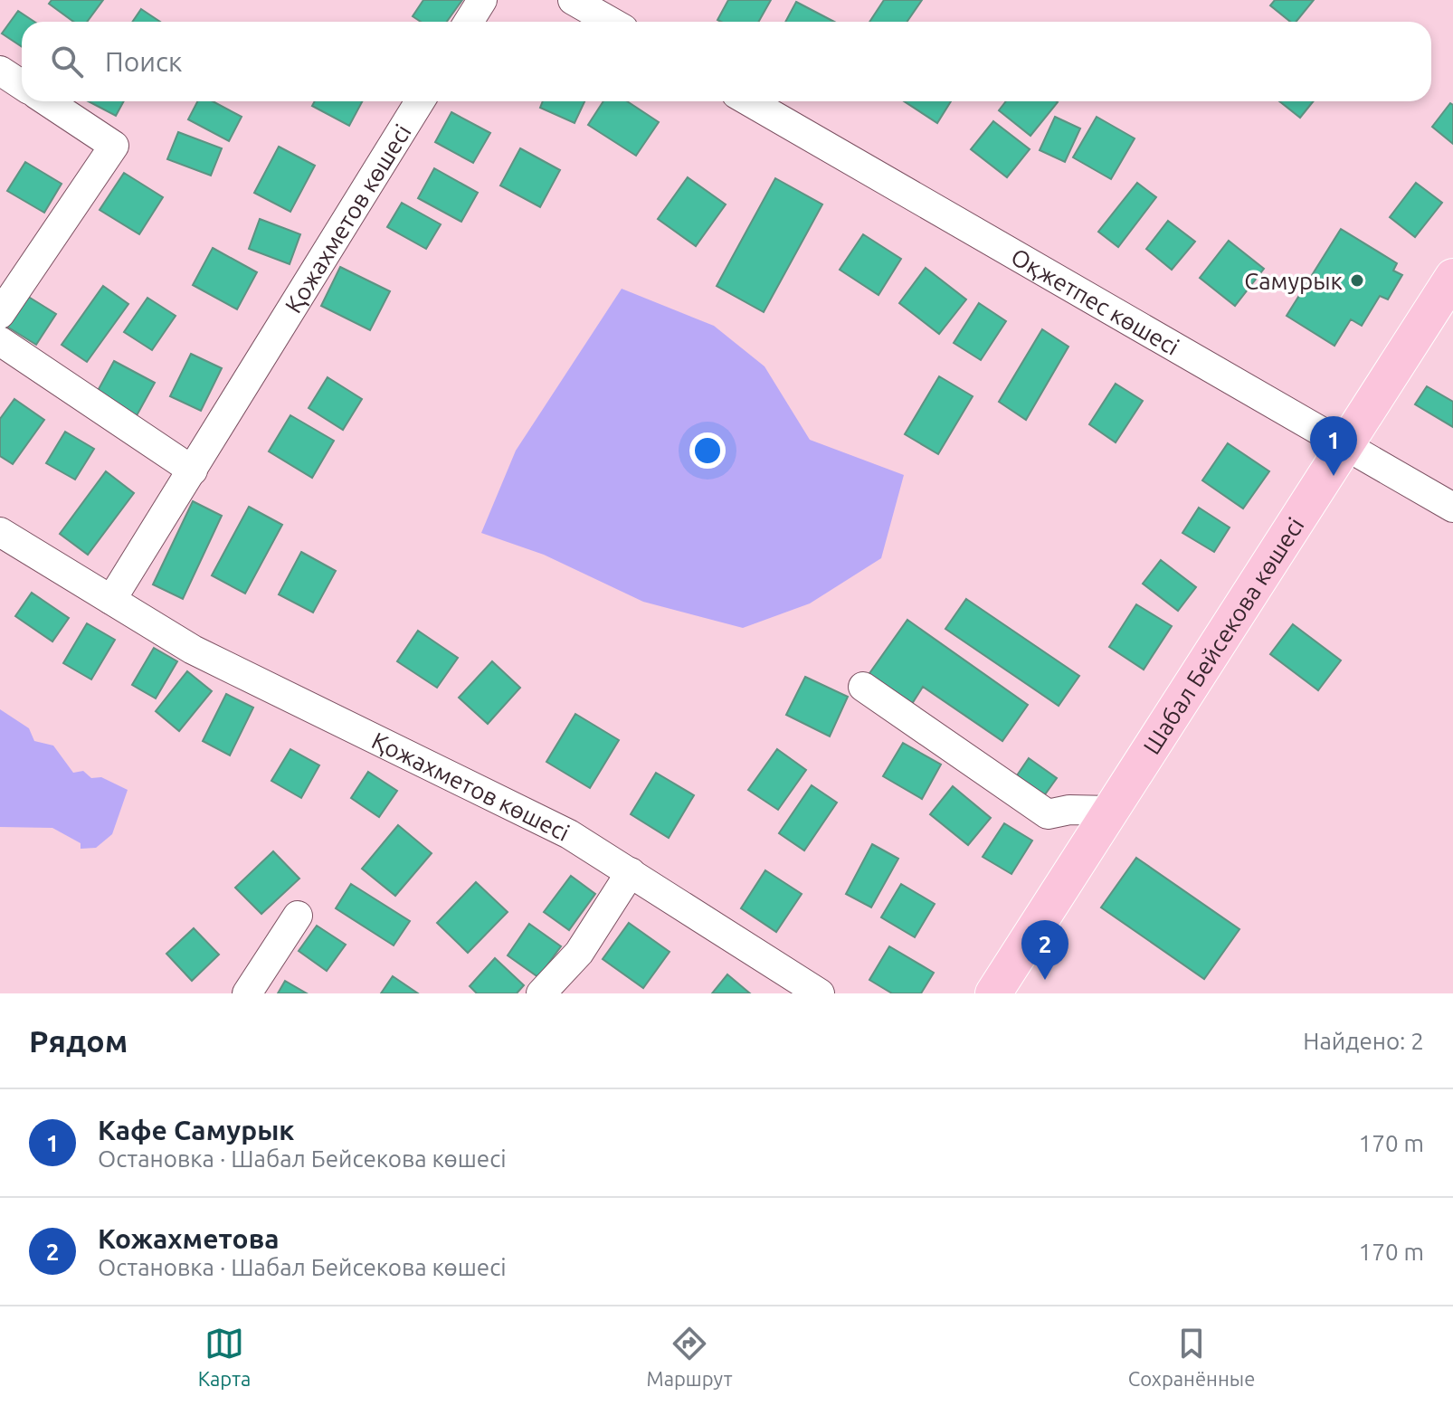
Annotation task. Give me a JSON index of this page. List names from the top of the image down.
{
  "streets": {
    "main road": ["Шабал Бейсекова көшесі"],
    "street": ["Қожахметов көшесі", "Оқжетпес көшесі"]
  },
  "crossings": [
    ["Оқжетпес көшесі", "Шабал Бейсекова көшесі"]
  ],
  "places": ["Самурык"],
  "page": {
    "search": "Поиск",
    "pins": ["1", "2"],
    "heading": ["Рядом", "Найдено: 2"],
    "list": [
      {
        "mark": "1",
        "name": "Кафе Самурык",
        "note": "Остановка · Шабал Бейсекова көшесі",
        "value": "170 m"
      },
      {
        "mark": "2",
        "name": "Кожахметова",
        "note": "Остановка · Шабал Бейсекова көшесі",
        "value": "170 m"
      }
    ],
    "nav": ["Карта", "Маршрут", "Сохранённые"]
  }
}
